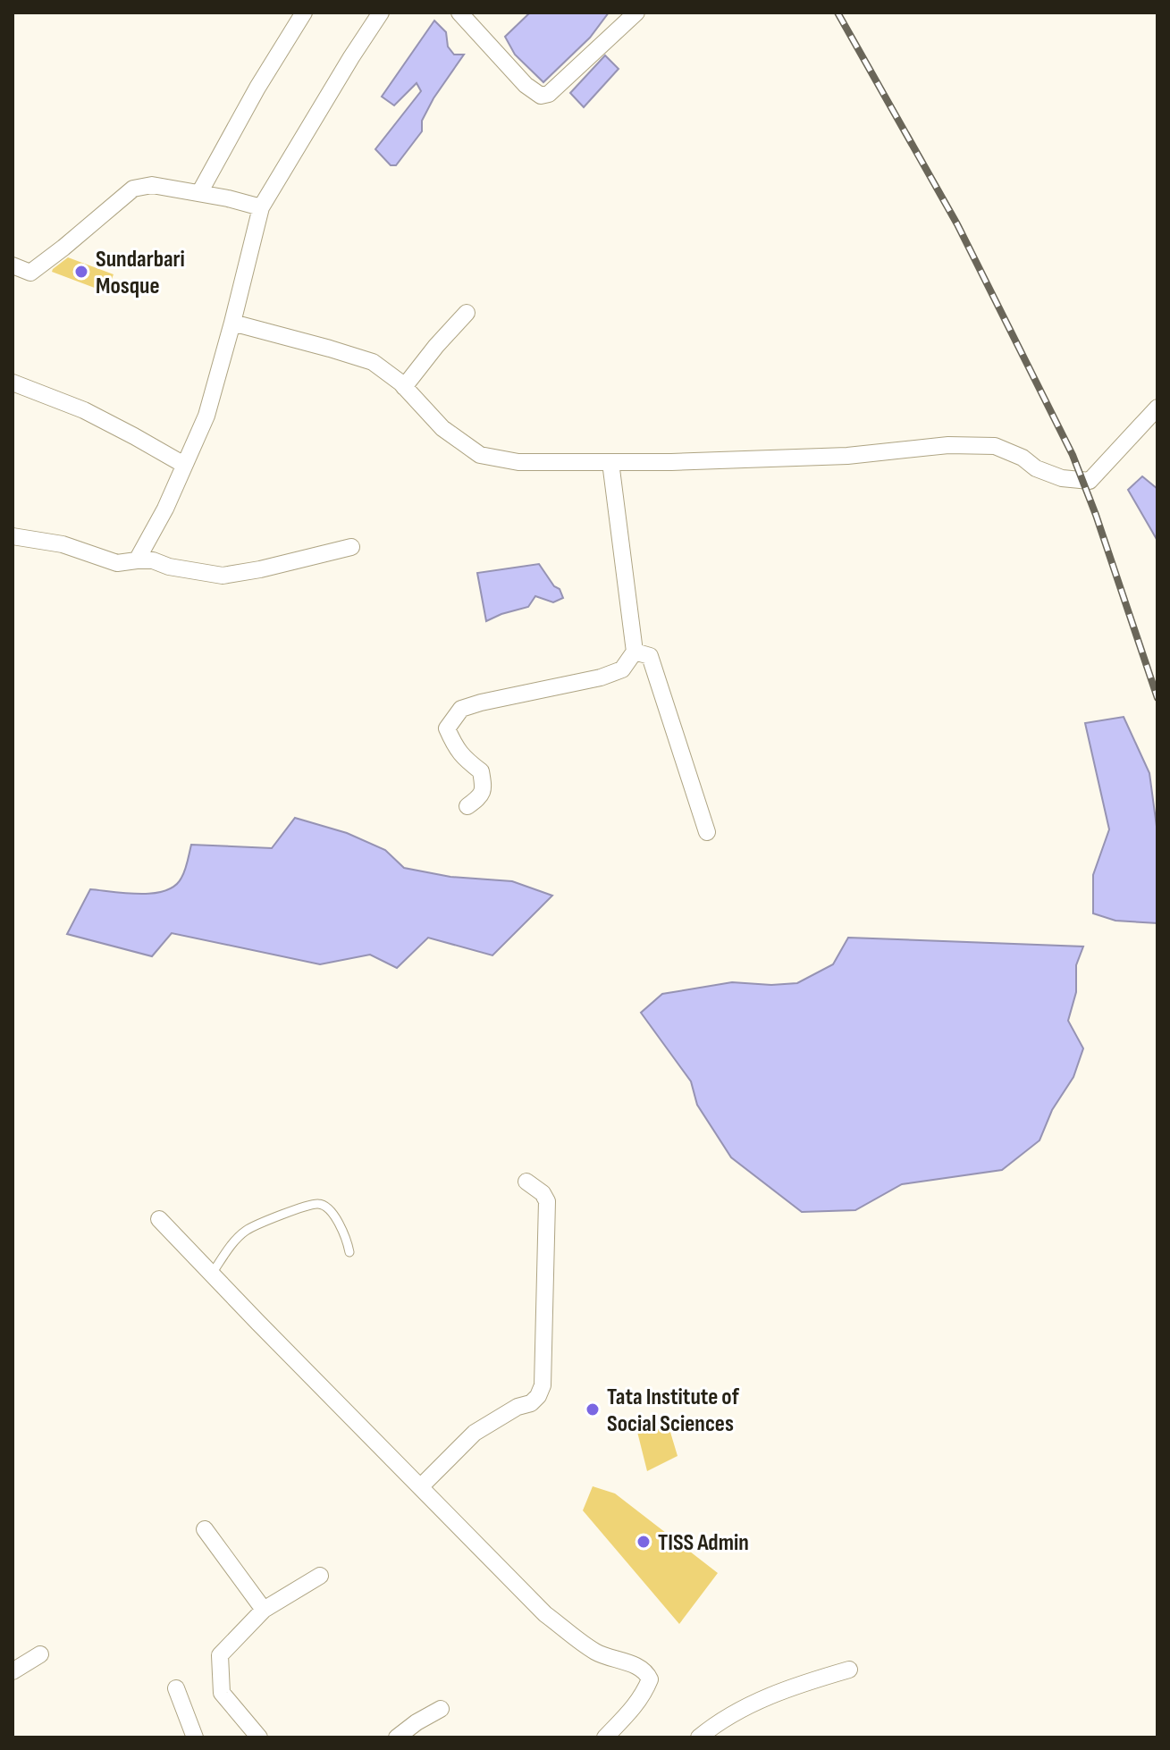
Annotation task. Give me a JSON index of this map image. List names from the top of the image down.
{
  "places": ["Sundarbari Mosque", "Tata Institute of Social Sciences", "TISS Admin"]
}
